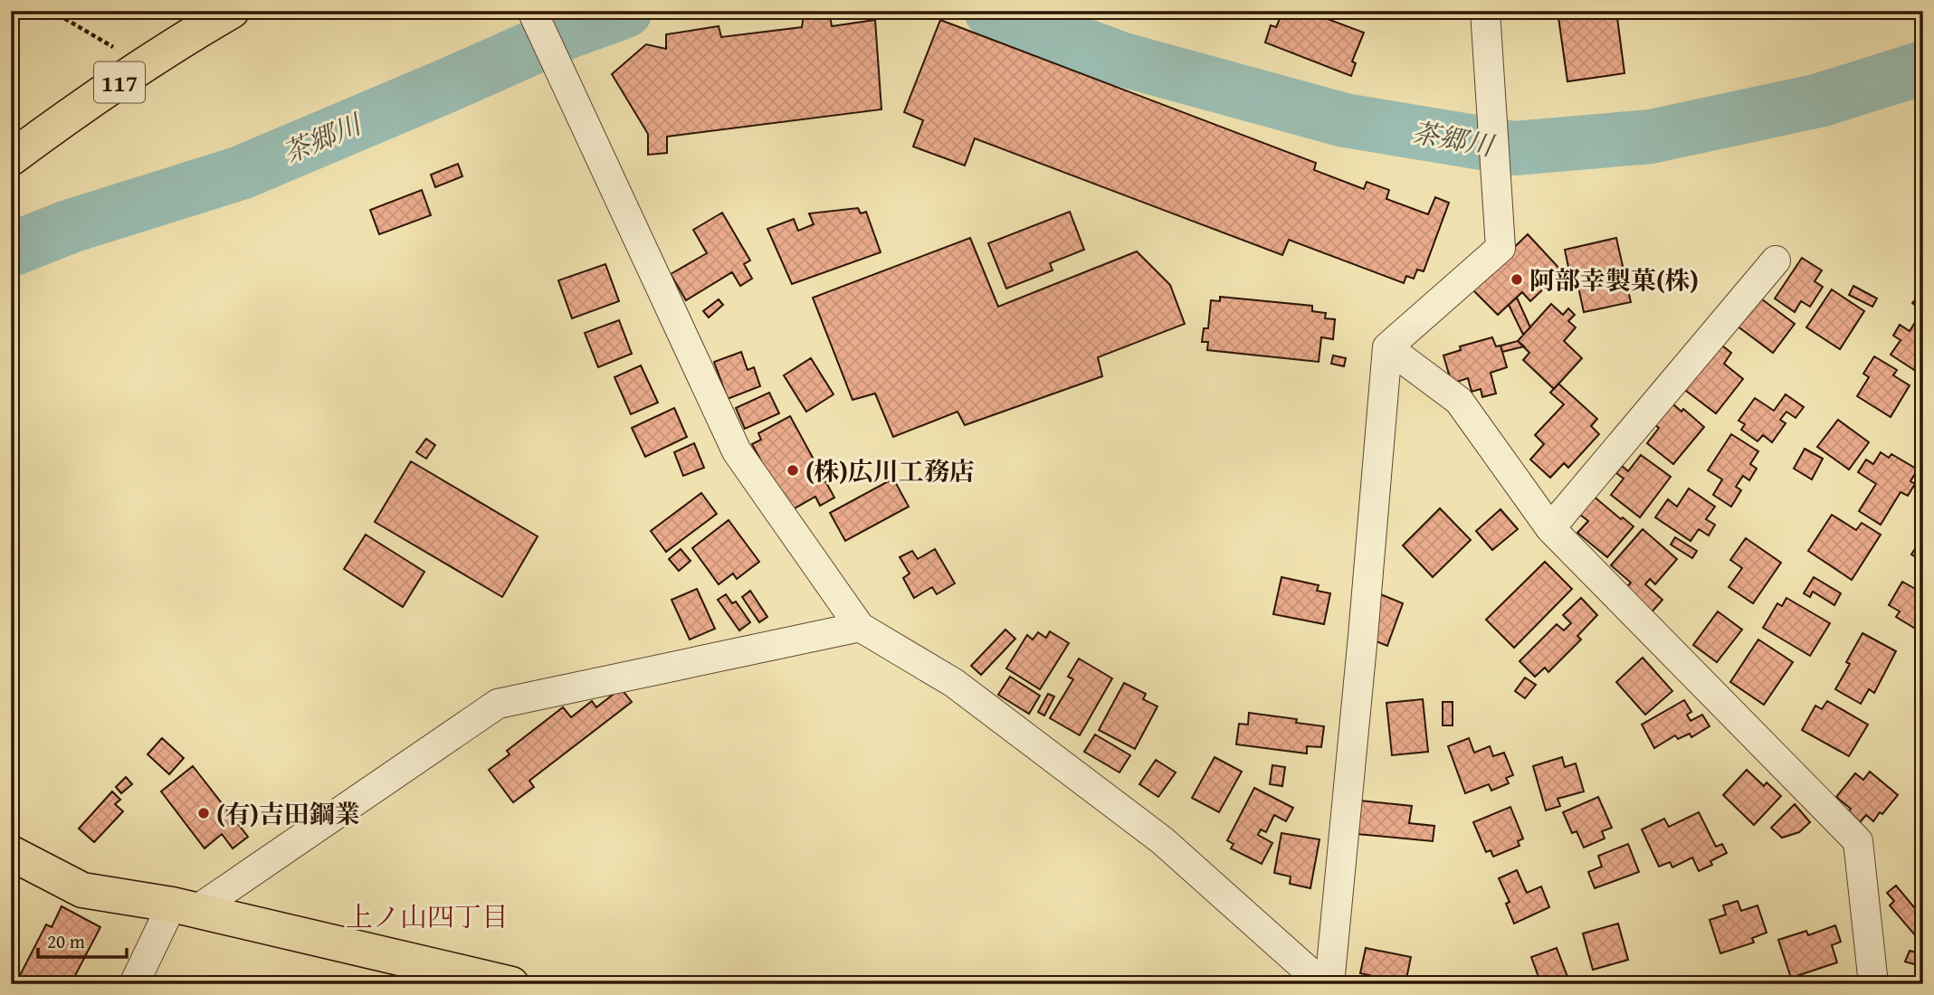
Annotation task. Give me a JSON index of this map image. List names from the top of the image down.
{
  "streets": {
    "main road": ["117"]
  },
  "districts": ["上ノ山四丁目"],
  "water": ["茶郷川"],
  "places": ["阿部幸製菓(株)", "(株)広川工務店", "(有)吉田鋼業"],
  "scale_bar": "20 m"
}
